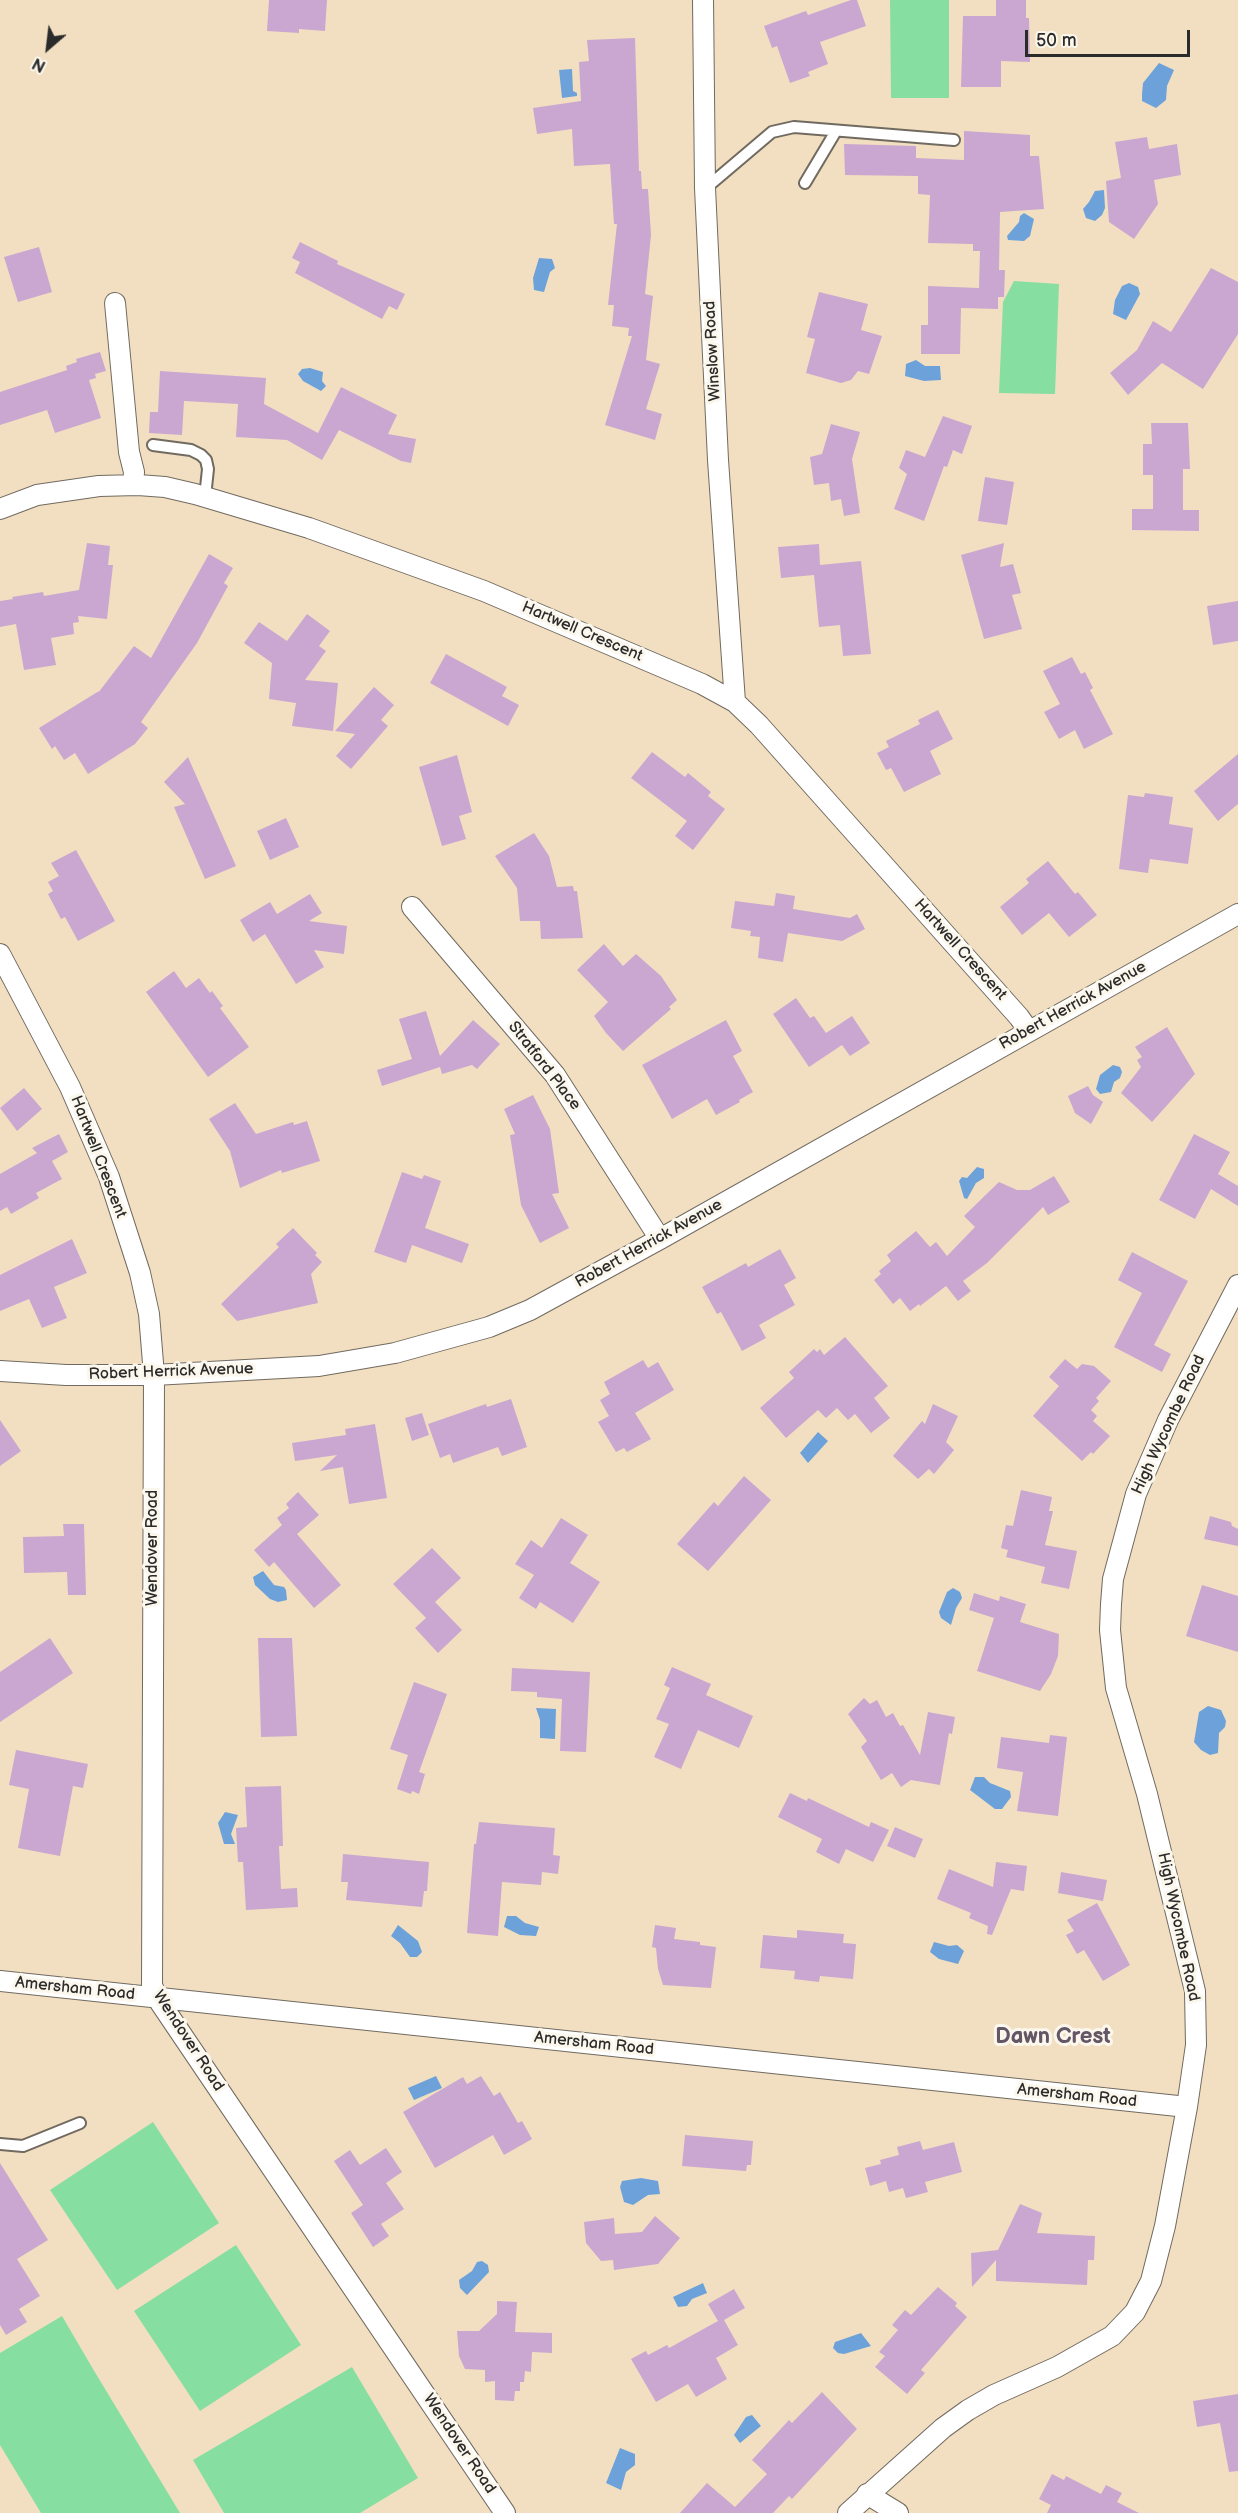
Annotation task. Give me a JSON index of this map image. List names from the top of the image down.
{
  "streets": {
    "street": [
      "Winslow Road",
      "Hartwell Crescent",
      "Robert Herrick Avenue",
      "Stratford Place",
      "High Wycombe Road",
      "Wendover Road",
      "Amersham Road"
    ]
  },
  "crossings": [
    ["Winslow Road", "Hartwell Crescent"],
    ["Hartwell Crescent", "Robert Herrick Avenue"],
    ["Hartwell Crescent", "Wendover Road"],
    ["Robert Herrick Avenue", "Stratford Place"],
    ["Robert Herrick Avenue", "Wendover Road"],
    ["High Wycombe Road", "Amersham Road"],
    ["Wendover Road", "Amersham Road"]
  ],
  "districts": ["Dawn Crest"],
  "scale_bar": "50 m",
  "north": "bottom left"
}
